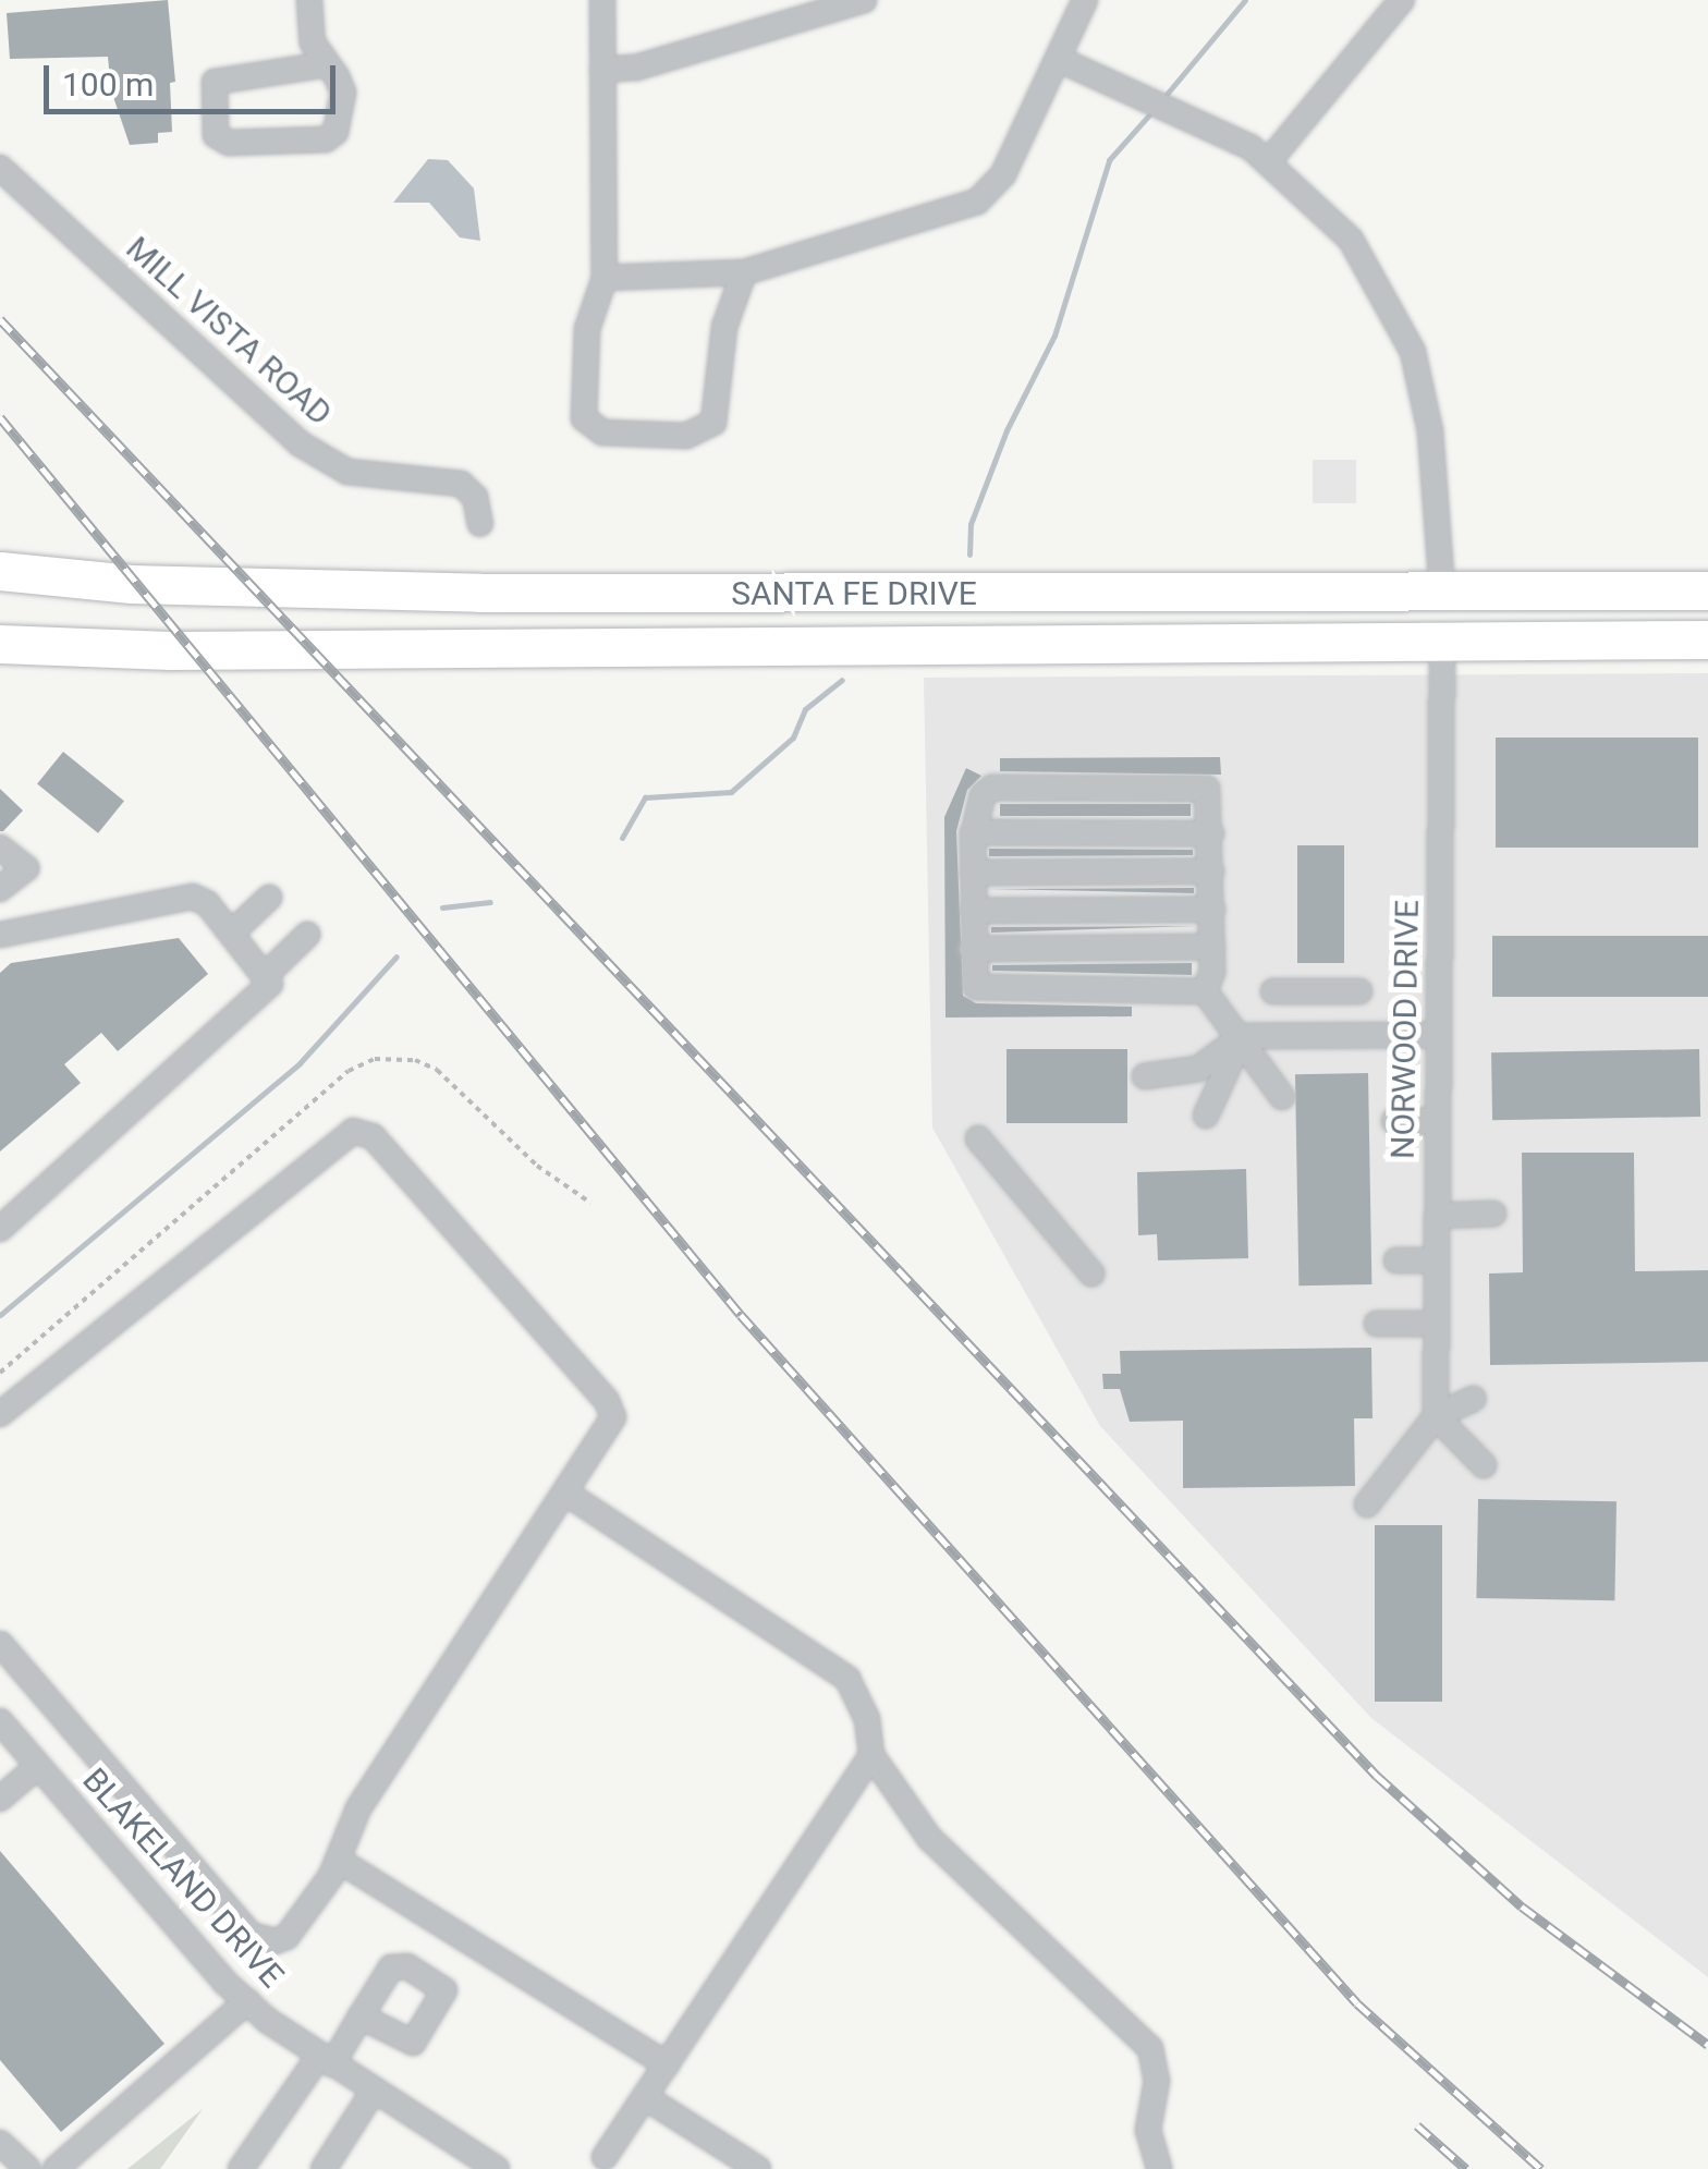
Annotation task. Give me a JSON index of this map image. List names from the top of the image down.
{
  "streets": {
    "highway": ["SANTA FE DRIVE"],
    "street": ["MILL VISTA ROAD", "NORWOOD DRIVE", "BLAKELAND DRIVE"]
  },
  "crossings": [
    ["SANTA FE DRIVE", "NORWOOD DRIVE"]
  ],
  "scale_bar": "100 m"
}
